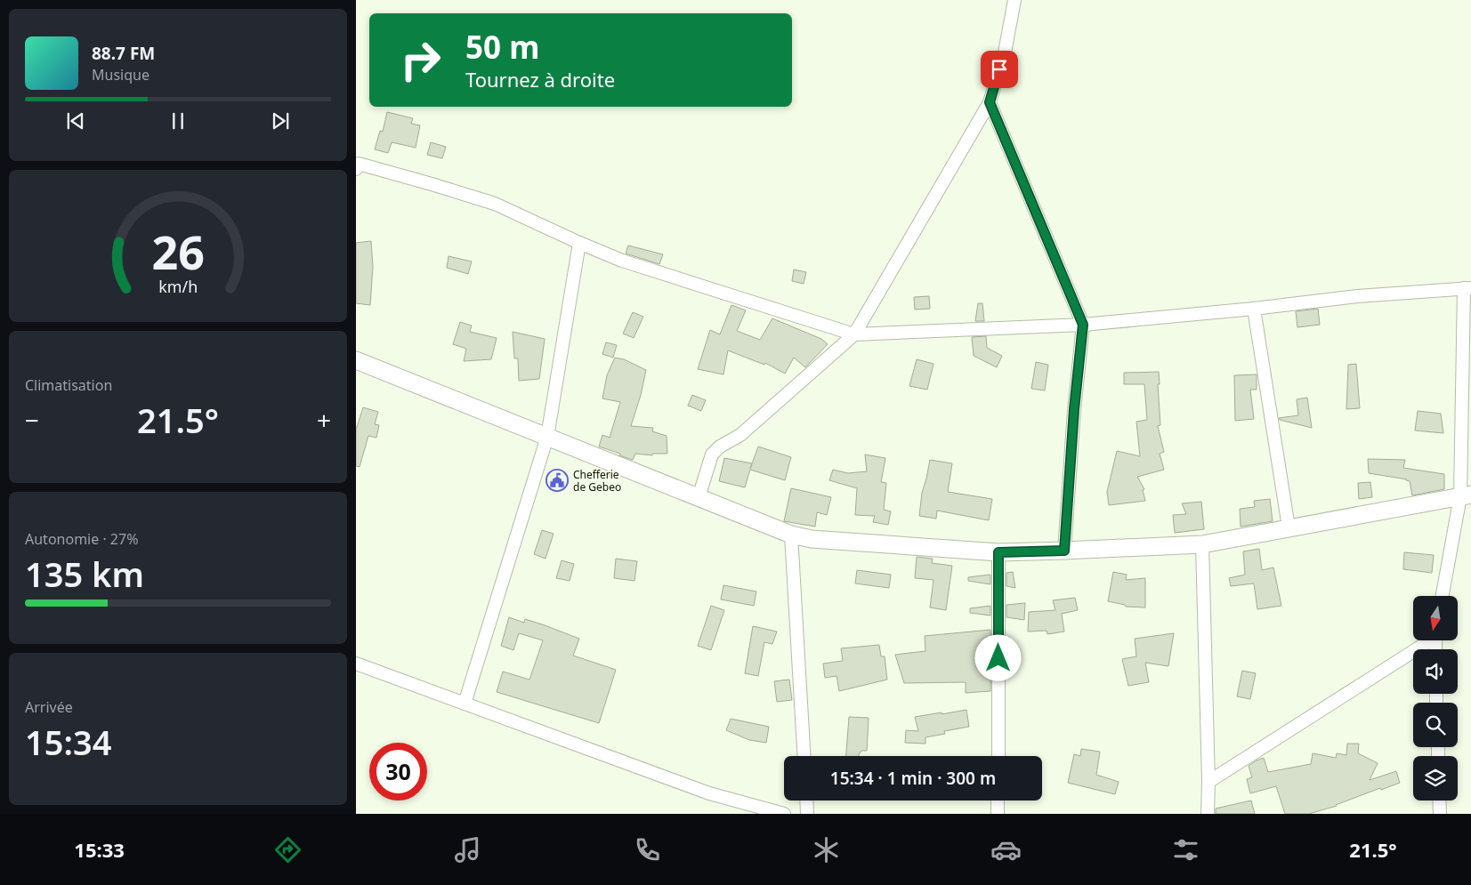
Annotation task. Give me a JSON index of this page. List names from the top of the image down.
{
  "places": {
    "public building": ["Chefferie de Gebeo"]
  },
  "north": "bottom",
  "page": {
    "turn": ["50 m", "Tournez à droite"],
    "song": ["88.7 FM", "Musique"],
    "tile": [
      "Climatisation",
      ["Autonomie · 27%", "135 km"],
      ["Arrivée", "15:34"]
    ],
    "heat": ["−", "21.5°", "+"],
    "limit": "30",
    "trip": "15:34 · 1 min · 300 m",
    "tabs": ["15:33", "21.5°"],
    "gauge": ["26", "km/h"]
  }
}
